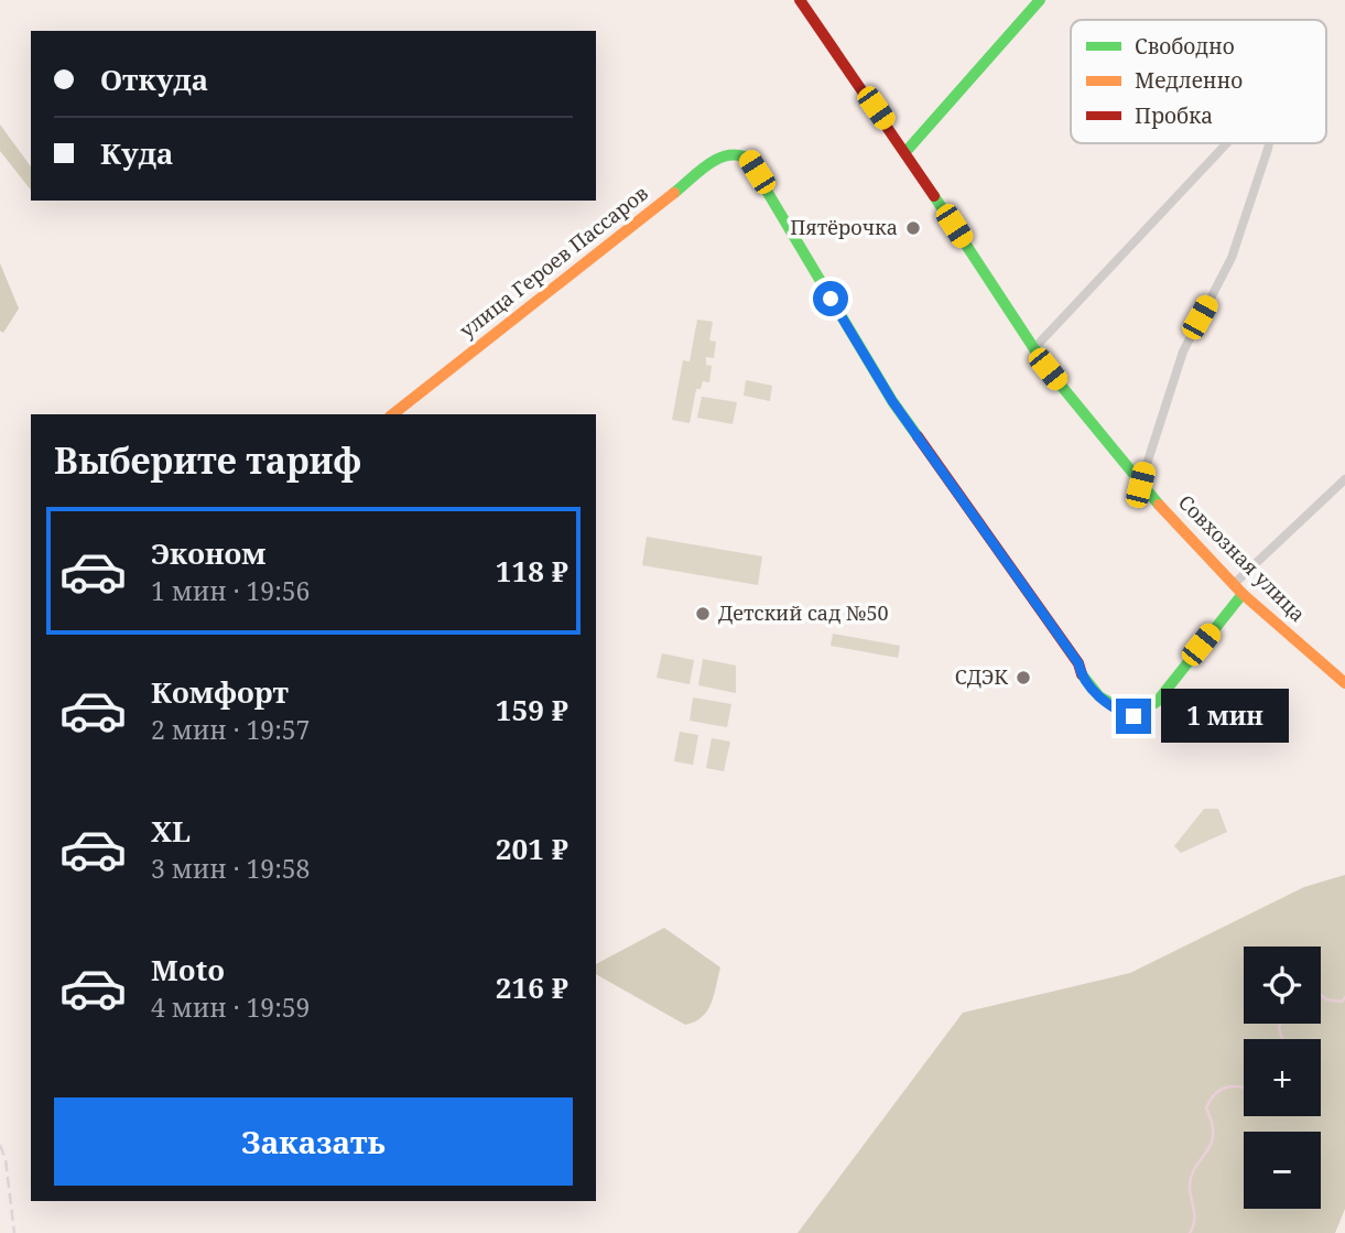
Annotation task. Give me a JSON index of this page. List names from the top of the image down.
{
  "streets": {
    "street": ["улица Героев Пассаров", "Совхозная улица"]
  },
  "crossings": [
    ["улица Героев Пассаров", "Совхозная улица"]
  ],
  "places": ["Пятёрочка", "Детский сад №50", "СДЭК"],
  "legend": ["Свободно", "Медленно", "Пробка"],
  "page": {
    "banner": ["Откуда", "Куда"],
    "heading": "Выберите тариф",
    "list": [
      {
        "name": "Эконом",
        "note": "1 мин · 19:56",
        "value": "118 ₽"
      },
      {
        "name": "Комфорт",
        "note": "2 мин · 19:57",
        "value": "159 ₽"
      },
      {
        "name": "XL",
        "note": "3 мин · 19:58",
        "value": "201 ₽"
      },
      {
        "name": "Moto",
        "note": "4 мин · 19:59",
        "value": "216 ₽"
      }
    ],
    "bubble": "1 мин",
    "map_buttons": ["+", "−"],
    "buttons": "Заказать"
  }
}
